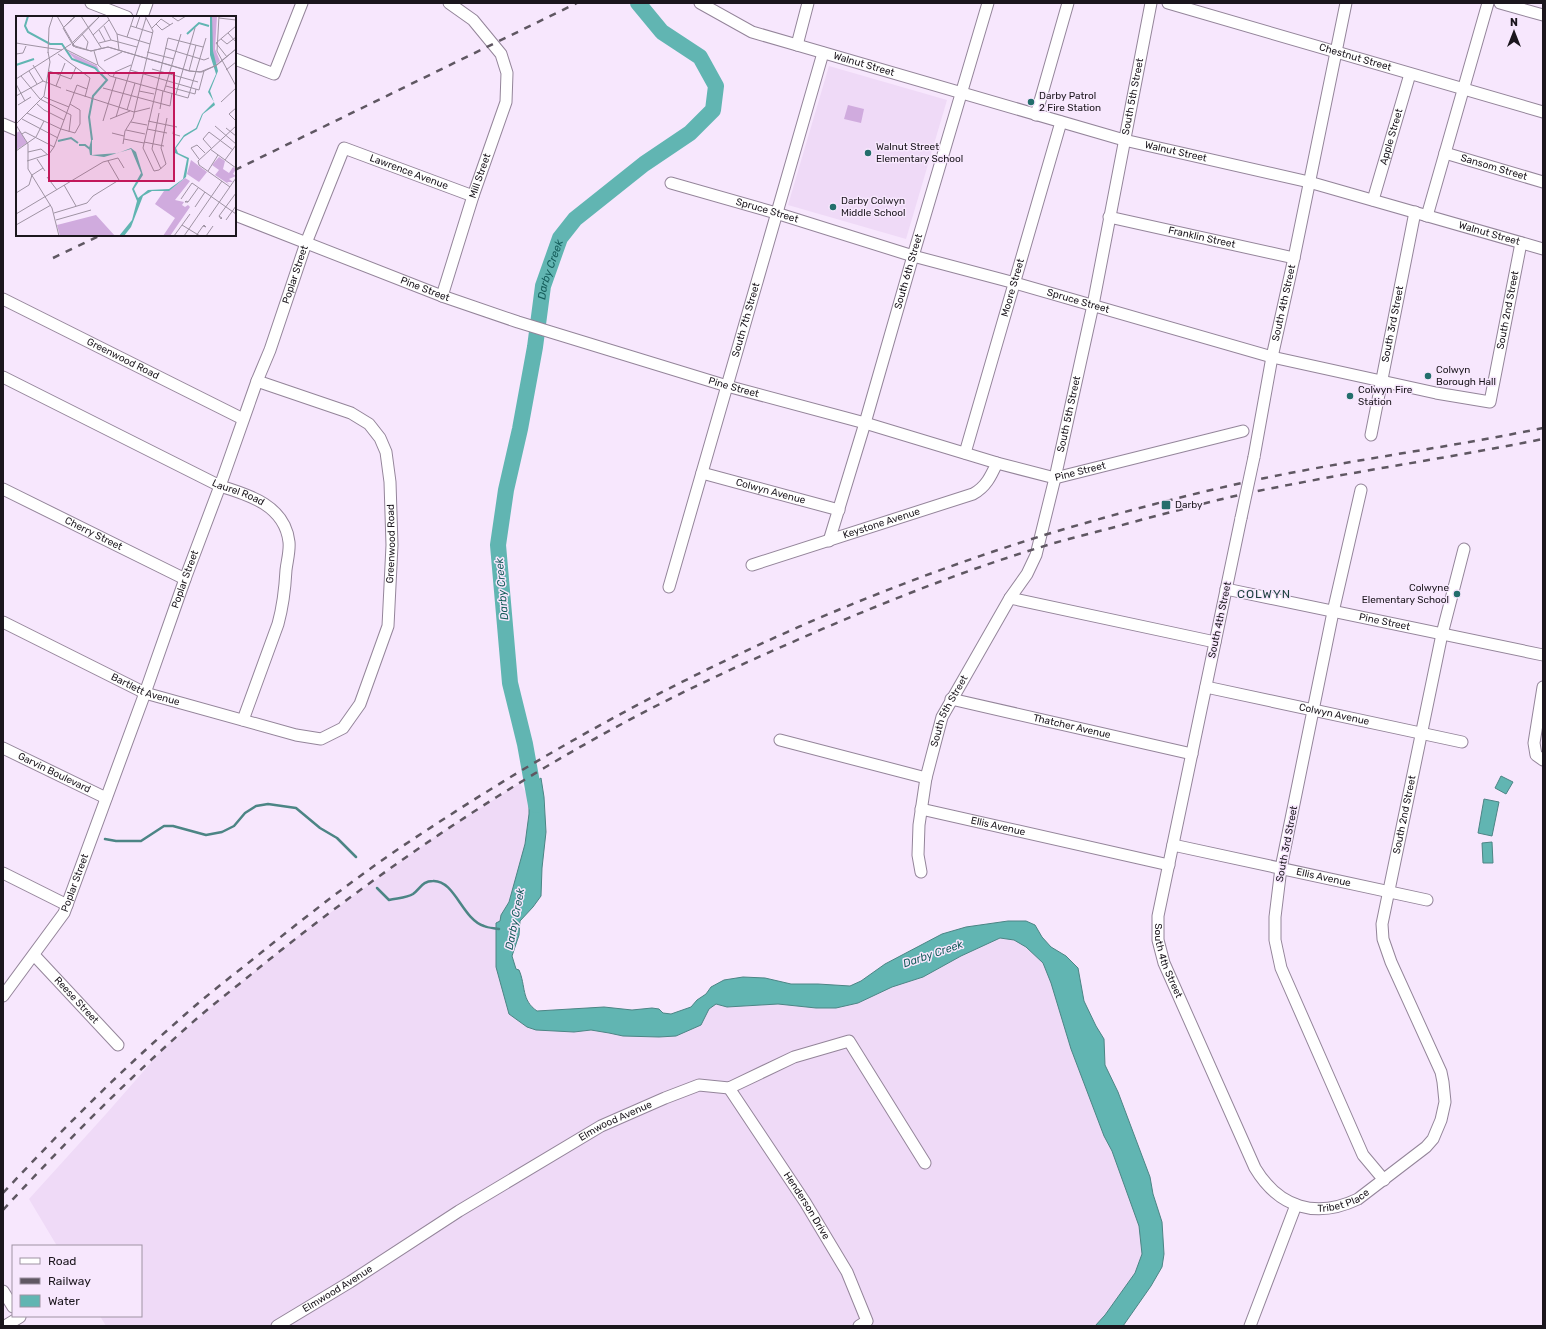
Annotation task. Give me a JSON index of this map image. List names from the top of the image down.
{
  "streets": {
    "street": [
      "Chestnut Street",
      "Walnut Street",
      "South 5th Street",
      "Apple Street",
      "Sansom Street",
      "Lawrence Avenue",
      "Mill Street",
      "Spruce Street",
      "Franklin Street",
      "South 6th Street",
      "Poplar Street",
      "Moore Street",
      "Pine Street",
      "South 4th Street",
      "South 2nd Street",
      "South 7th Street",
      "South 3rd Street",
      "Greenwood Road",
      "Colwyn Avenue",
      "Laurel Road",
      "Keystone Avenue",
      "Cherry Street",
      "Bartlett Avenue",
      "Thatcher Avenue",
      "Garvin Boulevard",
      "Ellis Avenue",
      "Reese Street",
      "Elmwood Avenue",
      "Tribet Place",
      "Henderson Drive"
    ]
  },
  "crossings": [
    ["Chestnut Street", "Apple Street"],
    ["Chestnut Street", "South 4th Street"],
    ["Walnut Street", "South 5th Street"],
    ["Walnut Street", "Apple Street"],
    ["Walnut Street", "South 6th Street"],
    ["Walnut Street", "Moore Street"],
    ["Walnut Street", "South 4th Street"],
    ["Walnut Street", "South 2nd Street"],
    ["Walnut Street", "South 7th Street"],
    ["Walnut Street", "South 3rd Street"],
    ["South 5th Street", "Spruce Street"],
    ["South 5th Street", "Franklin Street"],
    ["South 5th Street", "Pine Street"],
    ["South 5th Street", "Thatcher Avenue"],
    ["South 5th Street", "Ellis Avenue"],
    ["Lawrence Avenue", "Mill Street"],
    ["Lawrence Avenue", "Poplar Street"],
    ["Mill Street", "Pine Street"],
    ["Spruce Street", "South 6th Street"],
    ["Spruce Street", "Moore Street"],
    ["Spruce Street", "South 4th Street"],
    ["Spruce Street", "South 2nd Street"],
    ["Spruce Street", "South 7th Street"],
    ["Spruce Street", "South 3rd Street"],
    ["Franklin Street", "South 4th Street"],
    ["South 6th Street", "Pine Street"],
    ["South 6th Street", "Colwyn Avenue"],
    ["South 6th Street", "Keystone Avenue"],
    ["Poplar Street", "Pine Street"],
    ["Poplar Street", "Greenwood Road"],
    ["Poplar Street", "Laurel Road"],
    ["Poplar Street", "Cherry Street"],
    ["Poplar Street", "Bartlett Avenue"],
    ["Poplar Street", "Garvin Boulevard"],
    ["Poplar Street", "Reese Street"],
    ["Moore Street", "Pine Street"],
    ["Pine Street", "South 4th Street"],
    ["Pine Street", "South 2nd Street"],
    ["Pine Street", "South 7th Street"],
    ["Pine Street", "South 3rd Street"],
    ["Pine Street", "Keystone Avenue"],
    ["South 4th Street", "Colwyn Avenue"],
    ["South 4th Street", "Thatcher Avenue"],
    ["South 4th Street", "Ellis Avenue"],
    ["South 4th Street", "Tribet Place"],
    ["South 2nd Street", "Colwyn Avenue"],
    ["South 2nd Street", "Ellis Avenue"],
    ["South 2nd Street", "Tribet Place"],
    ["South 7th Street", "Colwyn Avenue"],
    ["South 3rd Street", "Colwyn Avenue"],
    ["South 3rd Street", "Ellis Avenue"],
    ["South 3rd Street", "Tribet Place"],
    ["Greenwood Road", "Bartlett Avenue"],
    ["Laurel Road", "Bartlett Avenue"],
    ["Elmwood Avenue", "Henderson Drive"]
  ],
  "districts": ["COLWYN"],
  "water": ["Darby Creek"],
  "places": {
    "other": [
      "Darby Patrol 2 Fire Station",
      "Walnut Street Elementary School",
      "Darby Colwyn Middle School",
      "Colwyn Borough Hall",
      "Colwyn Fire Station",
      "Colwyne Elementary School"
    ],
    "transit": ["Darby"]
  },
  "legend": ["Road", "Railway", "Water"],
  "north": "top"
}
